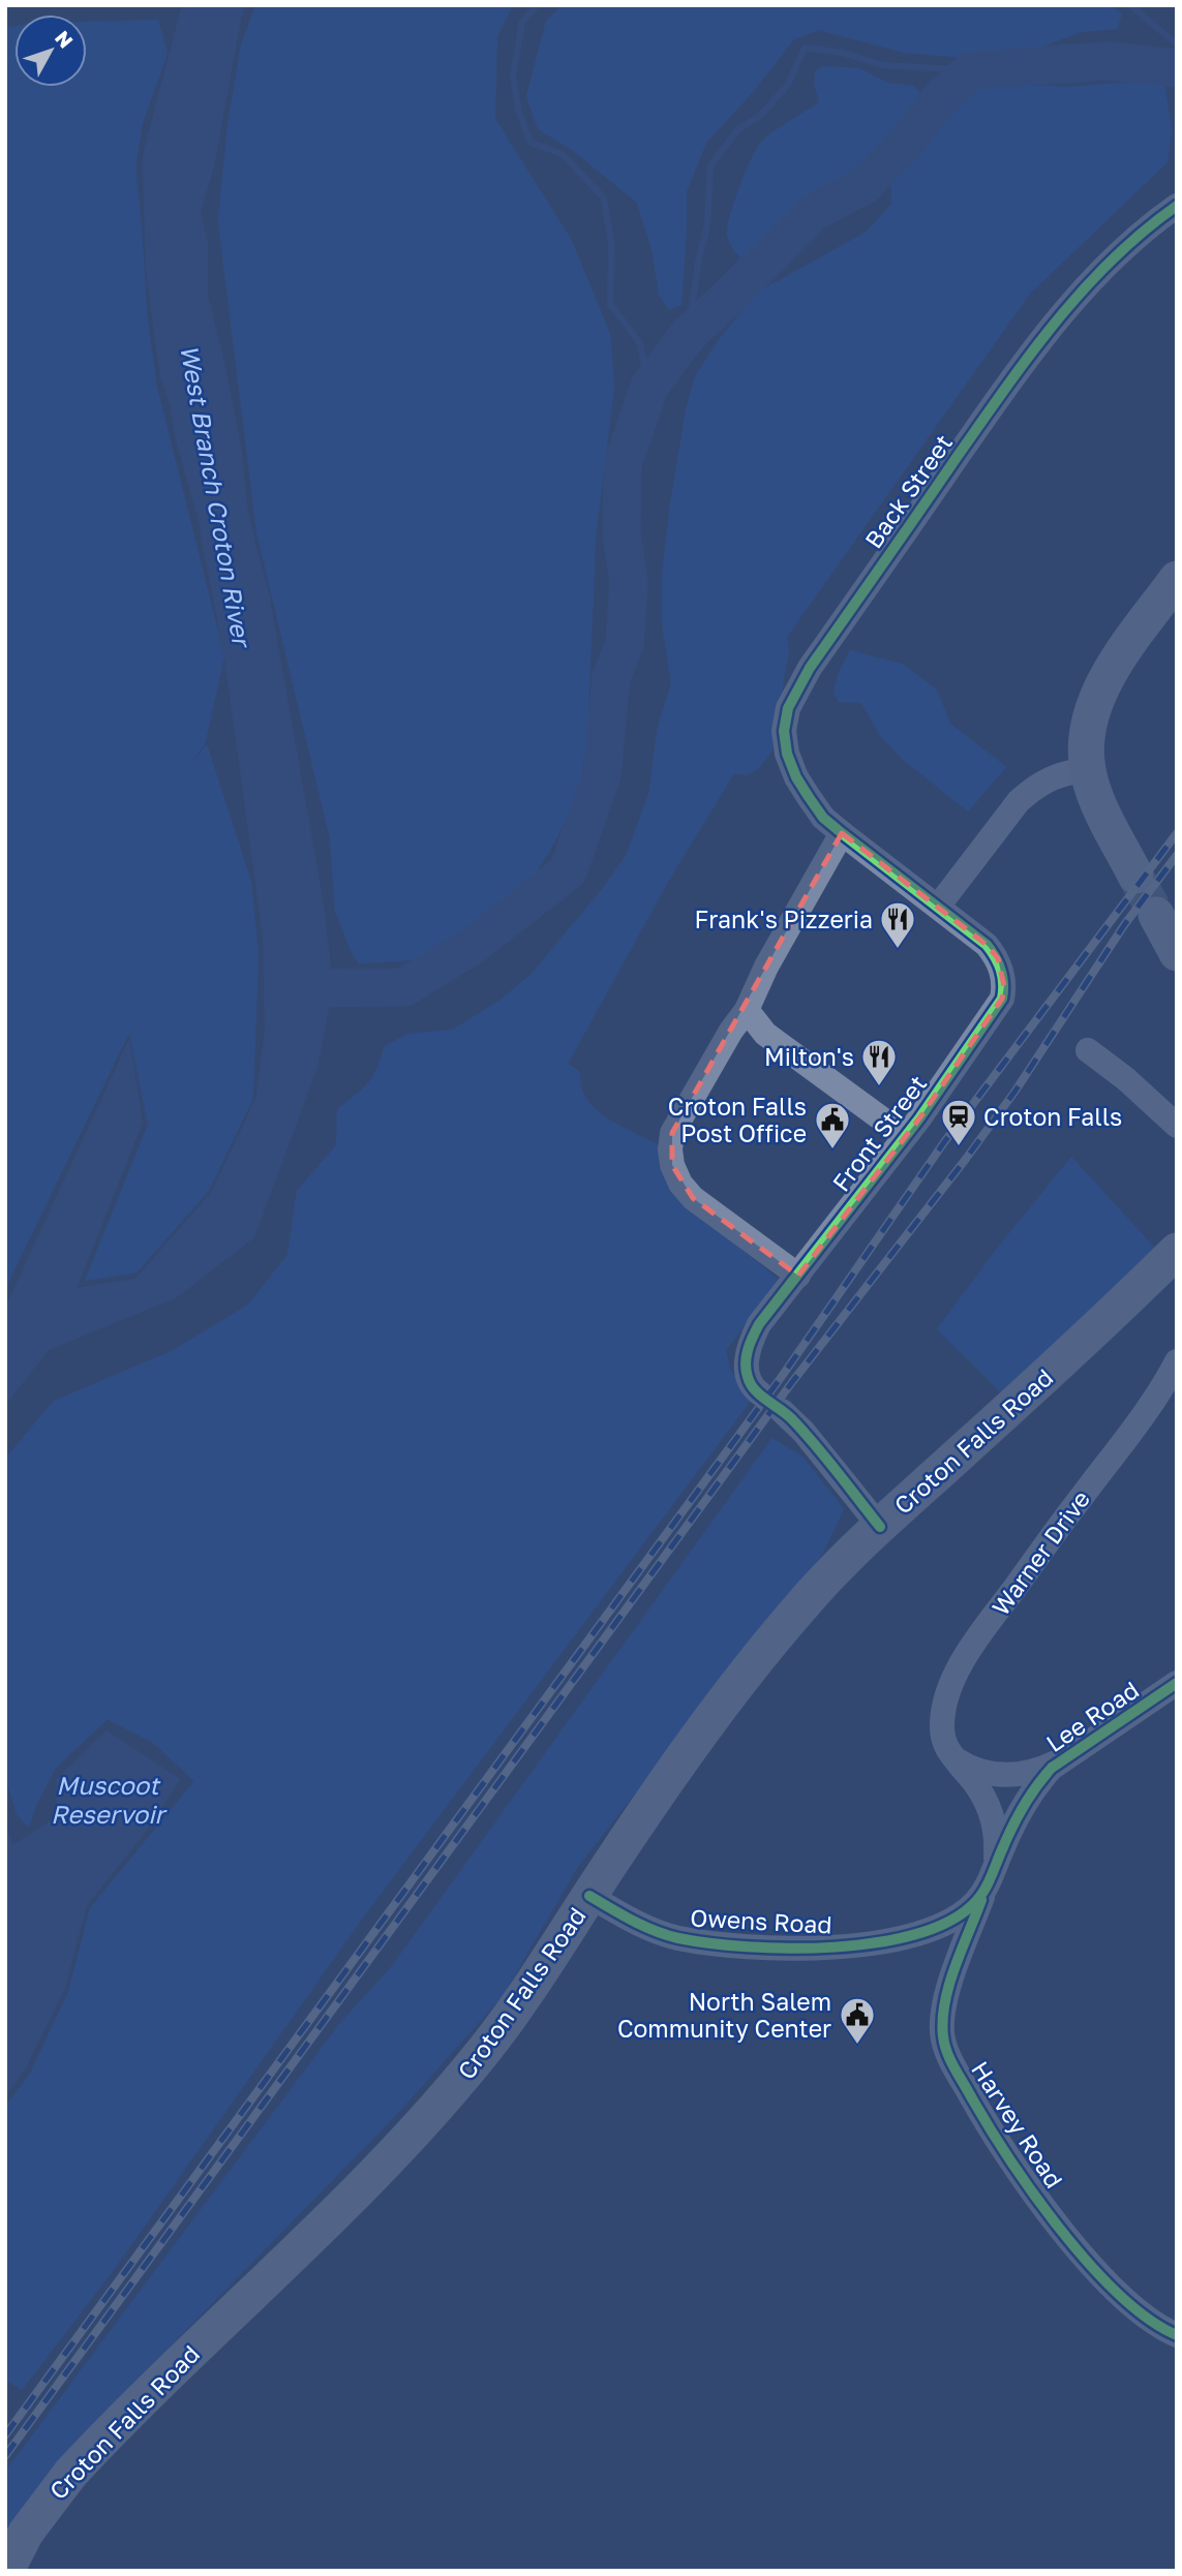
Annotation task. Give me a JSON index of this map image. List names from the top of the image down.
{
  "streets": {
    "main road": ["Croton Falls Road"],
    "street": [
      "Back Street",
      "Front Street",
      "Warner Drive",
      "Lee Road",
      "Owens Road",
      "Harvey Road"
    ]
  },
  "crossings": [
    ["Back Street", "Front Street"],
    ["Croton Falls Road", "Owens Road"],
    ["Warner Drive", "Lee Road"],
    ["Warner Drive", "Owens Road"],
    ["Lee Road", "Owens Road"],
    ["Owens Road", "Harvey Road"]
  ],
  "water": ["West Branch Croton River", "Muscoot Reservoir"],
  "places": {
    "restaurant": ["Frank's Pizzeria", "Milton's"],
    "station": ["Croton Falls"],
    "public building": ["Croton Falls Post Office", "North Salem Community Center"]
  },
  "north": "top right"
}
